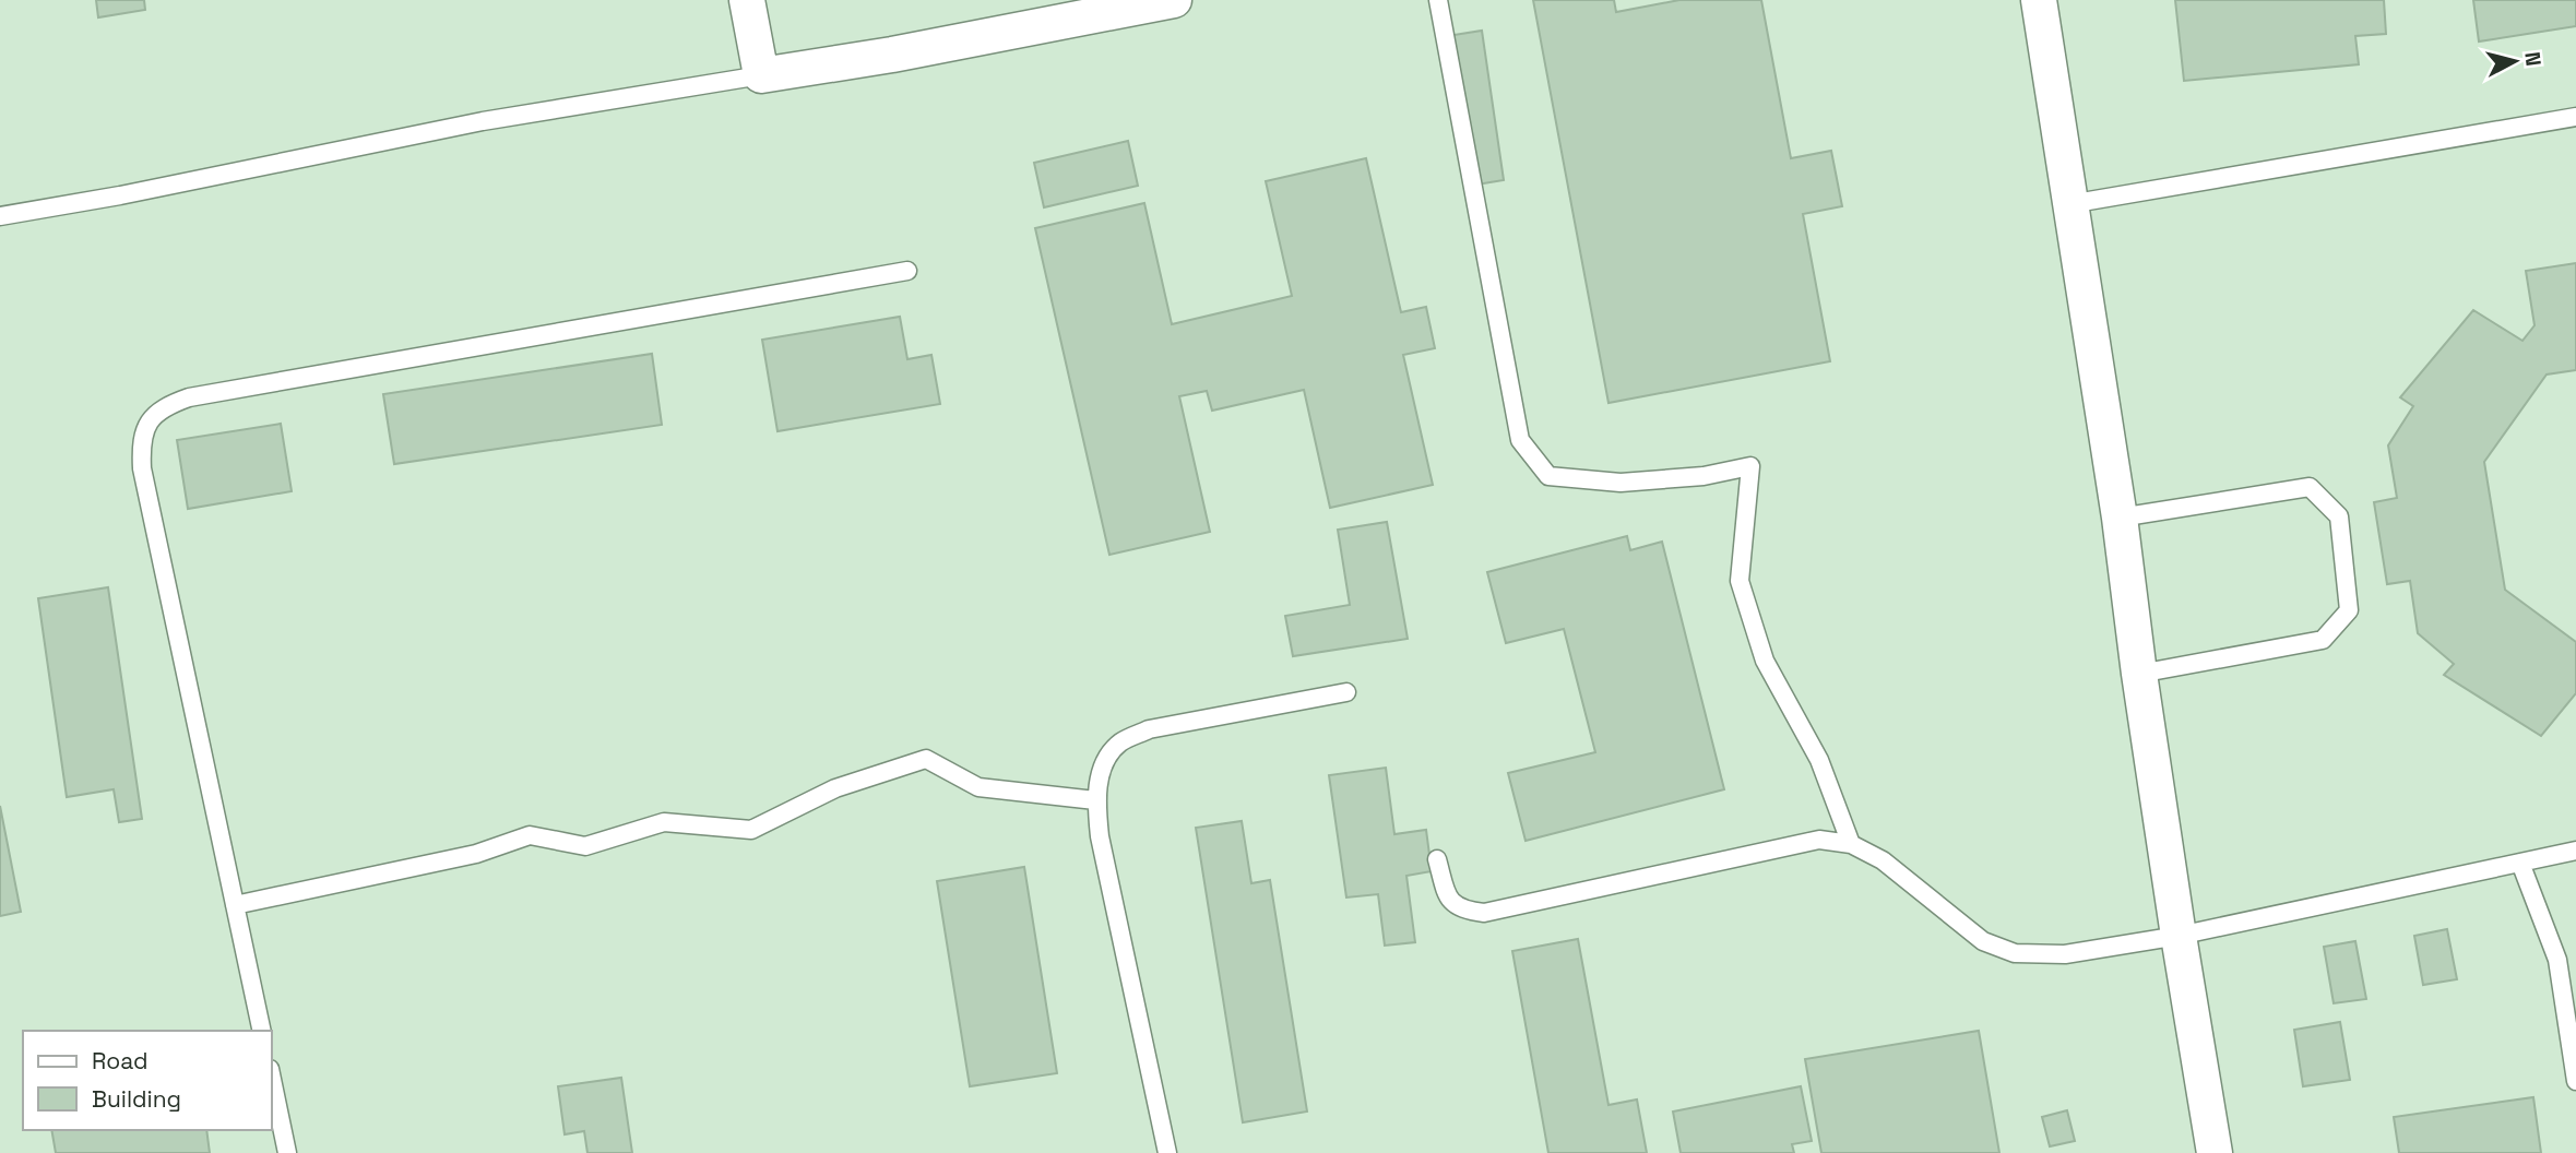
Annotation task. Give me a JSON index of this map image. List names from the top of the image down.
{
  "legend": ["Road", "Building"],
  "north": "right"
}
